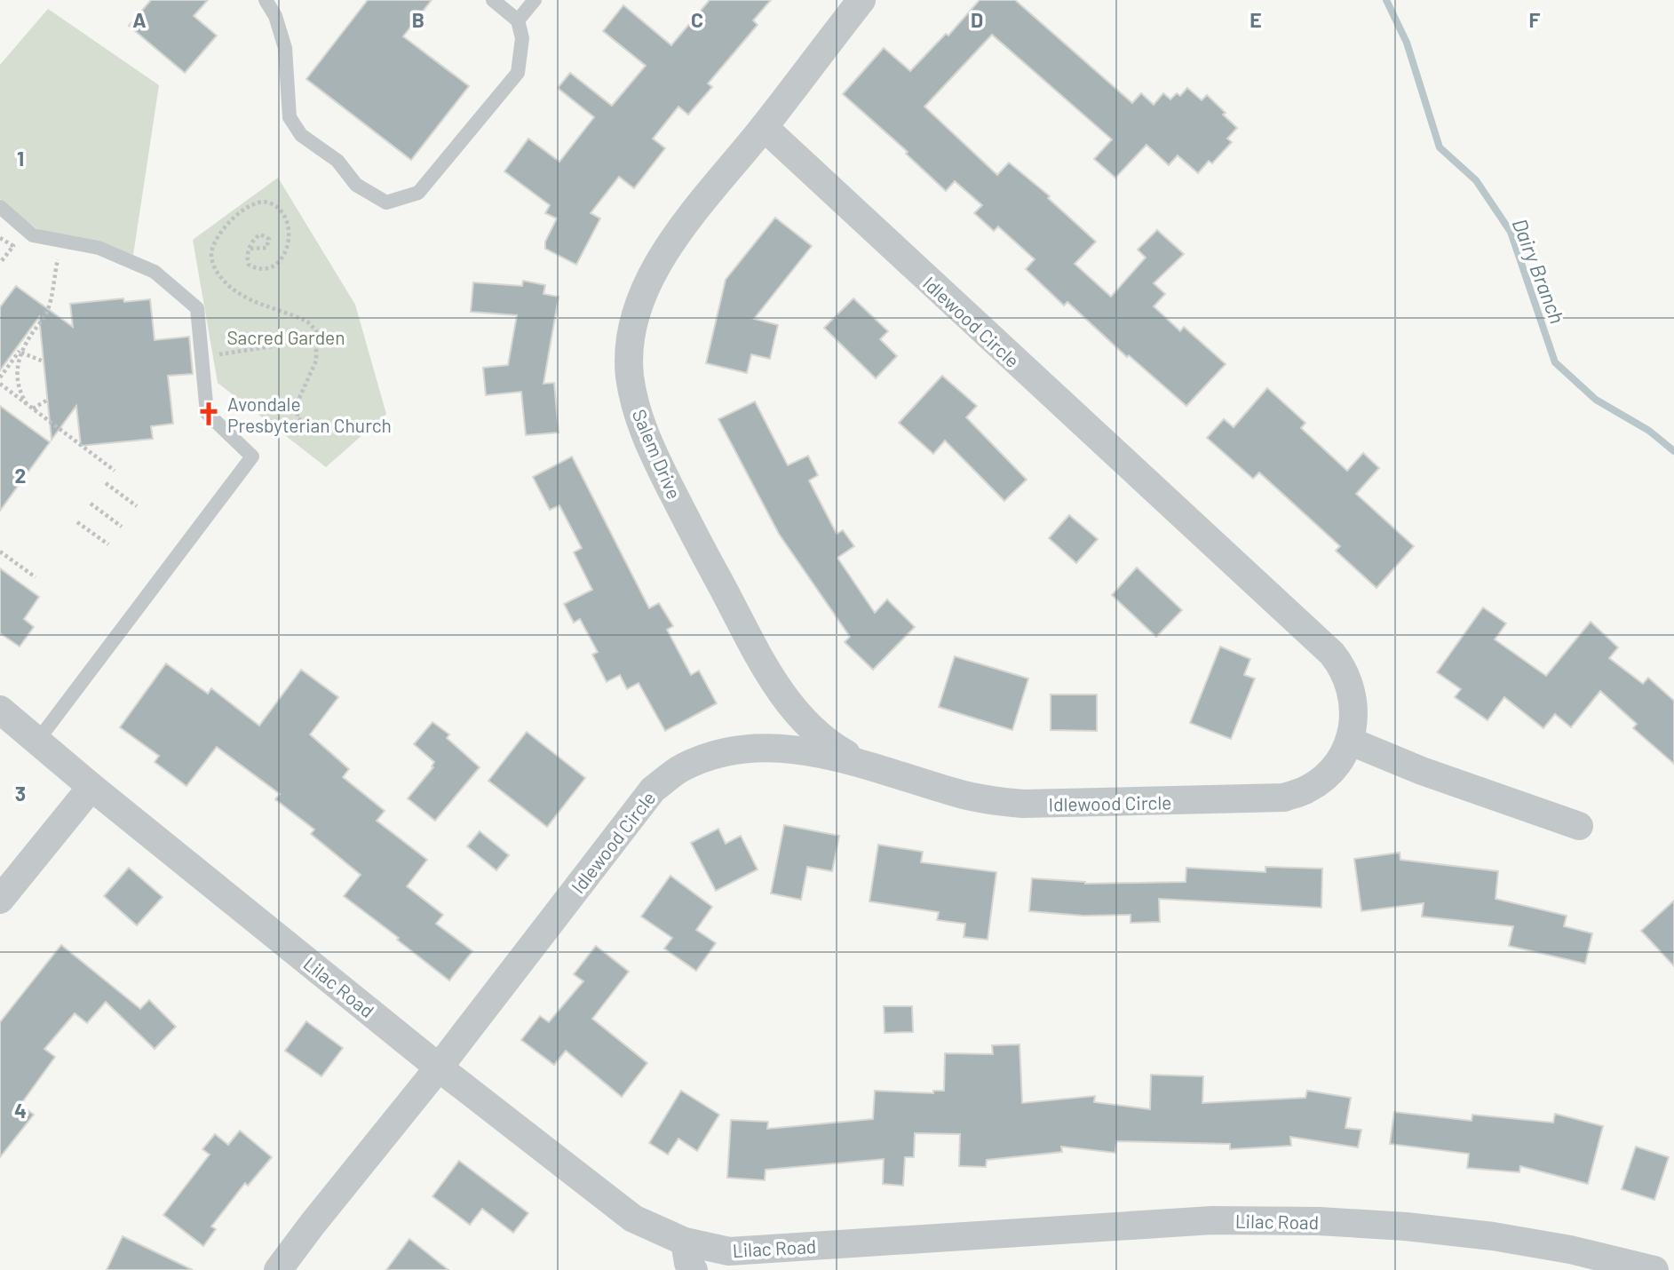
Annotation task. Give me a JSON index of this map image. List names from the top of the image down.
{
  "streets": {
    "street": ["Idlewood Circle", "Salem Drive", "Lilac Road"]
  },
  "crossings": [
    ["Idlewood Circle", "Salem Drive"],
    ["Idlewood Circle", "Lilac Road"]
  ],
  "water": ["Dairy Branch"],
  "parks": ["Sacred Garden"],
  "places": {
    "church": ["Avondale Presbyterian Church"]
  },
  "grid": {
    "columns": [
      "A",
      "B",
      "C",
      "D",
      "E",
      "F"
    ],
    "rows": [
      "1",
      "2",
      "3",
      "4"
    ]
  }
}
